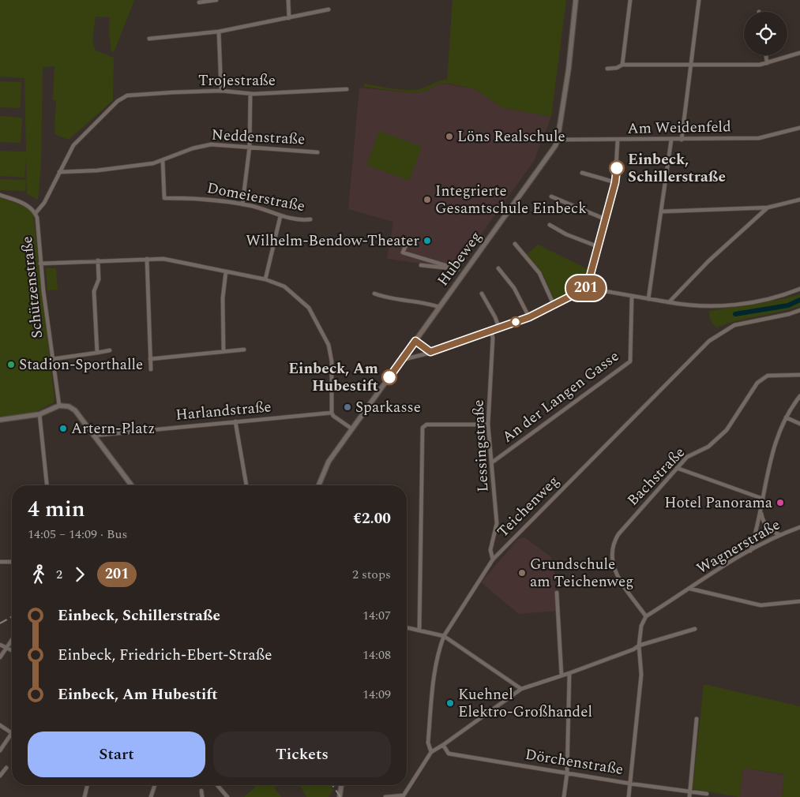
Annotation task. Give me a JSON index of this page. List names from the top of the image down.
{
  "streets": {
    "street": [
      "Trojestraße",
      "Am Weidenfeld",
      "Neddenstraße",
      "Domeierstraße",
      "Hubeweg",
      "Schützenstraße",
      "An der Langen Gasse",
      "Harlandstraße",
      "Lessingstraße",
      "Bachstraße",
      "Teichenweg",
      "Wagnerstraße",
      "Dörchenstraße"
    ]
  },
  "crossings": [
    ["Trojestraße", "Schützenstraße"],
    ["Am Weidenfeld", "Hubeweg"],
    ["Neddenstraße", "Domeierstraße"],
    ["Neddenstraße", "Schützenstraße"],
    ["An der Langen Gasse", "Lessingstraße"],
    ["Lessingstraße", "Teichenweg"],
    ["Bachstraße", "Wagnerstraße"]
  ],
  "places": [
    "Löns Realschule",
    "Einbeck, Schillerstraße",
    "Integrierte Gesamtschule Einbeck",
    "Wilhelm-Bendow-Theater",
    "Stadion-Sporthalle",
    "Einbeck, Am Hubestift",
    "Sparkasse",
    "Artern-Platz",
    "Hotel Panorama",
    "Grundschule am Teichenweg",
    "Kuehnel Elektro-Großhandel"
  ],
  "lines": ["bus line 201"],
  "page": {
    "on_map": "201",
    "heading": ["4 min", "14:05 – 14:09 · Bus", "€2.00"],
    "legs": ["2", "201", "2 stops"],
    "list": [
      {
        "name": "Einbeck, Schillerstraße",
        "value": "14:07"
      },
      {
        "name": "Einbeck, Friedrich-Ebert-Straße",
        "value": "14:08"
      },
      {
        "name": "Einbeck, Am Hubestift",
        "value": "14:09"
      }
    ],
    "buttons": ["Start", "Tickets"]
  }
}
